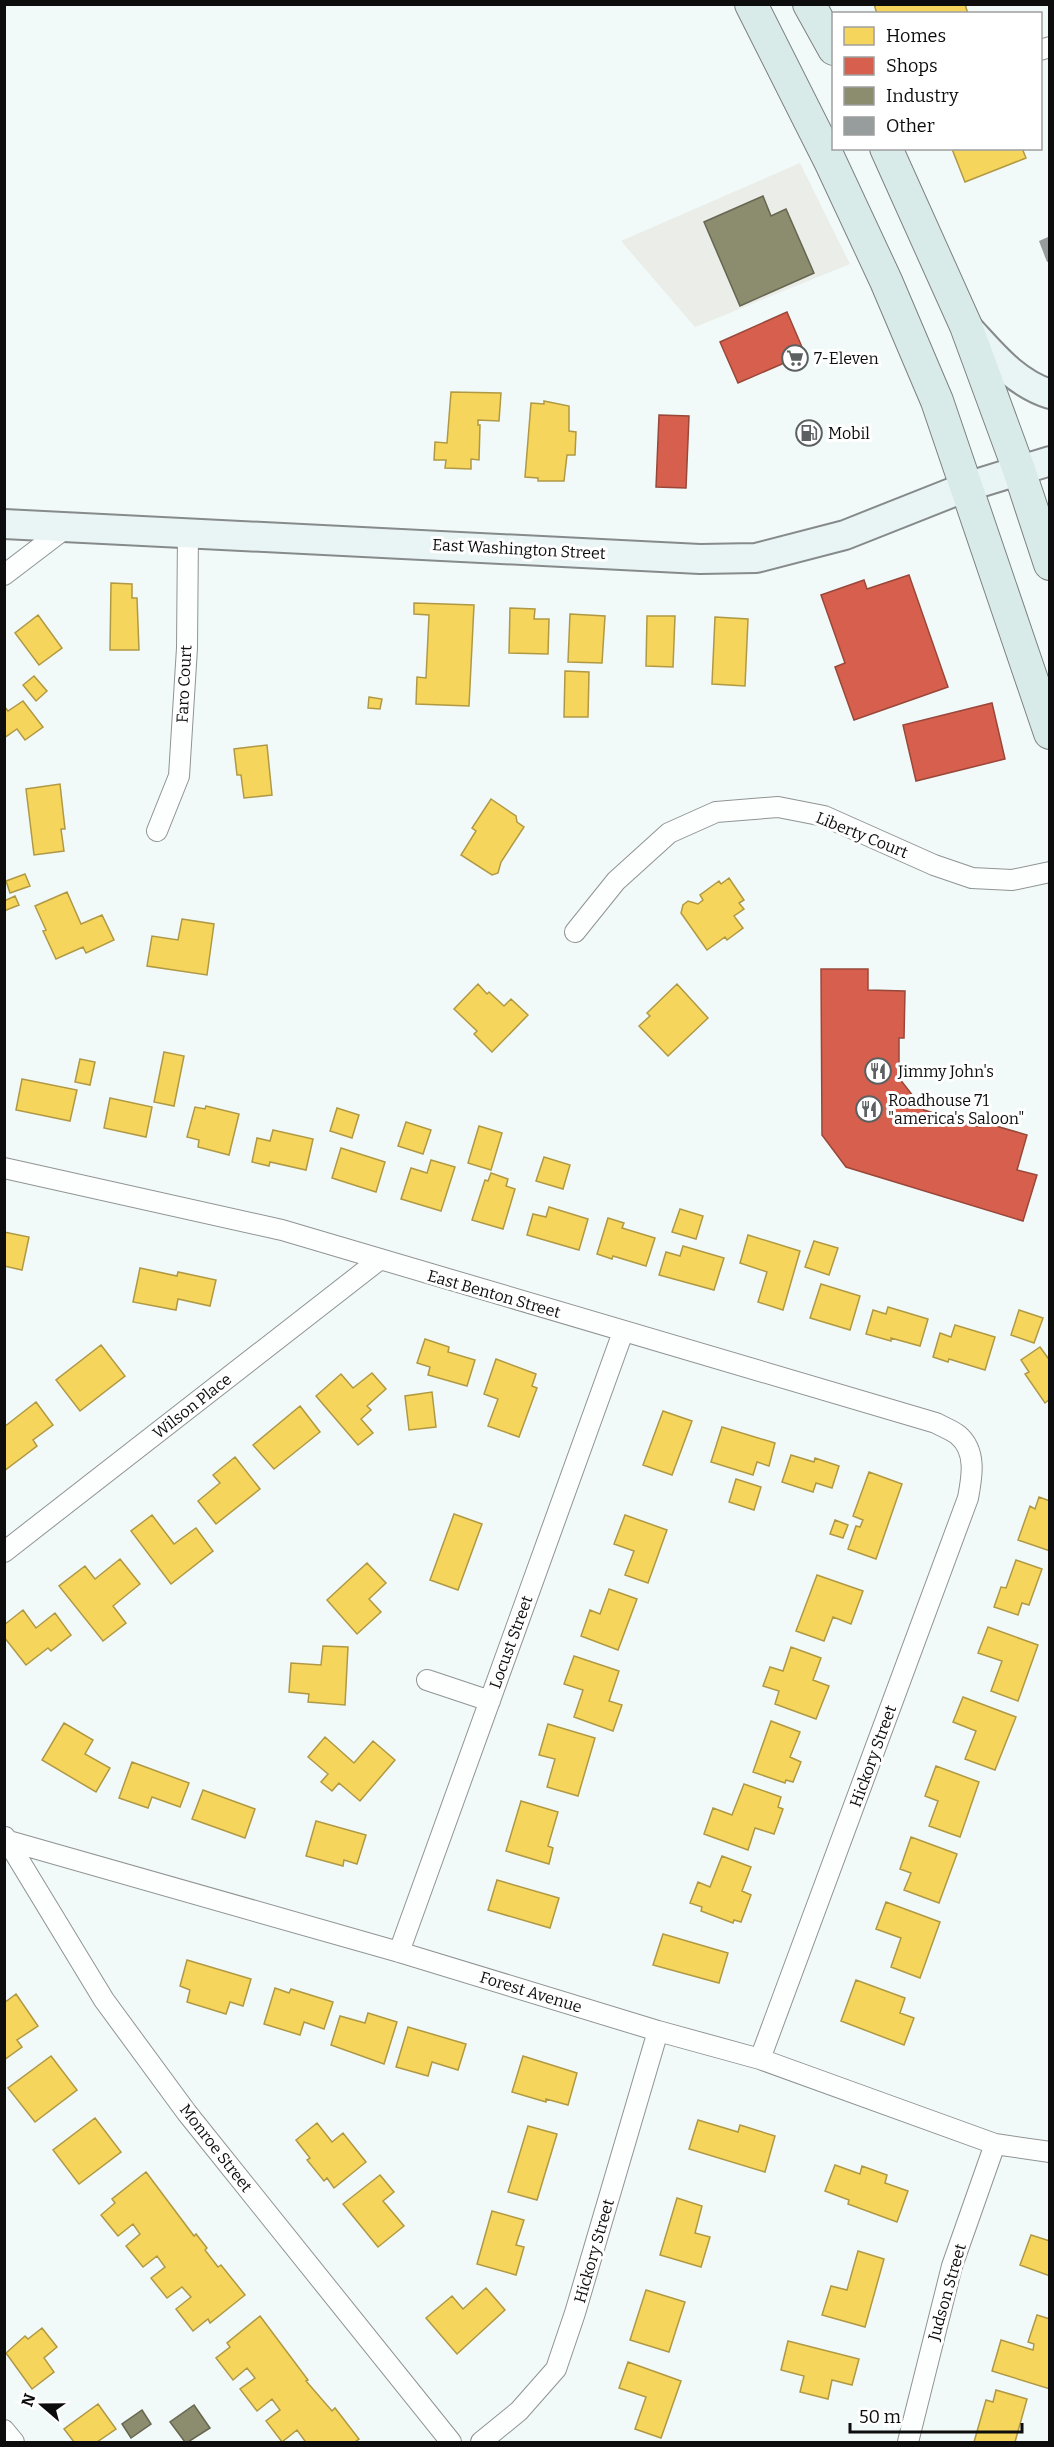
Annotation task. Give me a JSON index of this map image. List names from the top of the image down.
{
  "streets": {
    "street": [
      "East Washington Street",
      "Faro Court",
      "Liberty Court",
      "East Benton Street",
      "Wilson Place",
      "Locust Street",
      "Hickory Street",
      "Forest Avenue",
      "Monroe Street",
      "Judson Street"
    ]
  },
  "crossings": [
    ["East Washington Street", "Faro Court"],
    ["East Benton Street", "Wilson Place"],
    ["East Benton Street", "Locust Street"],
    ["East Benton Street", "Hickory Street"],
    ["Locust Street", "Forest Avenue"],
    ["Hickory Street", "Forest Avenue"],
    ["Forest Avenue", "Monroe Street"],
    ["Forest Avenue", "Judson Street"]
  ],
  "places": {
    "supermarket": ["7-Eleven"],
    "fuel station": ["Mobil"],
    "restaurant": ["Jimmy John's", "Roadhouse 71 \"america's Saloon\""]
  },
  "legend": [
    "Homes",
    "Shops",
    "Industry",
    "Other"
  ],
  "scale_bar": "50 m",
  "north": "left"
}
